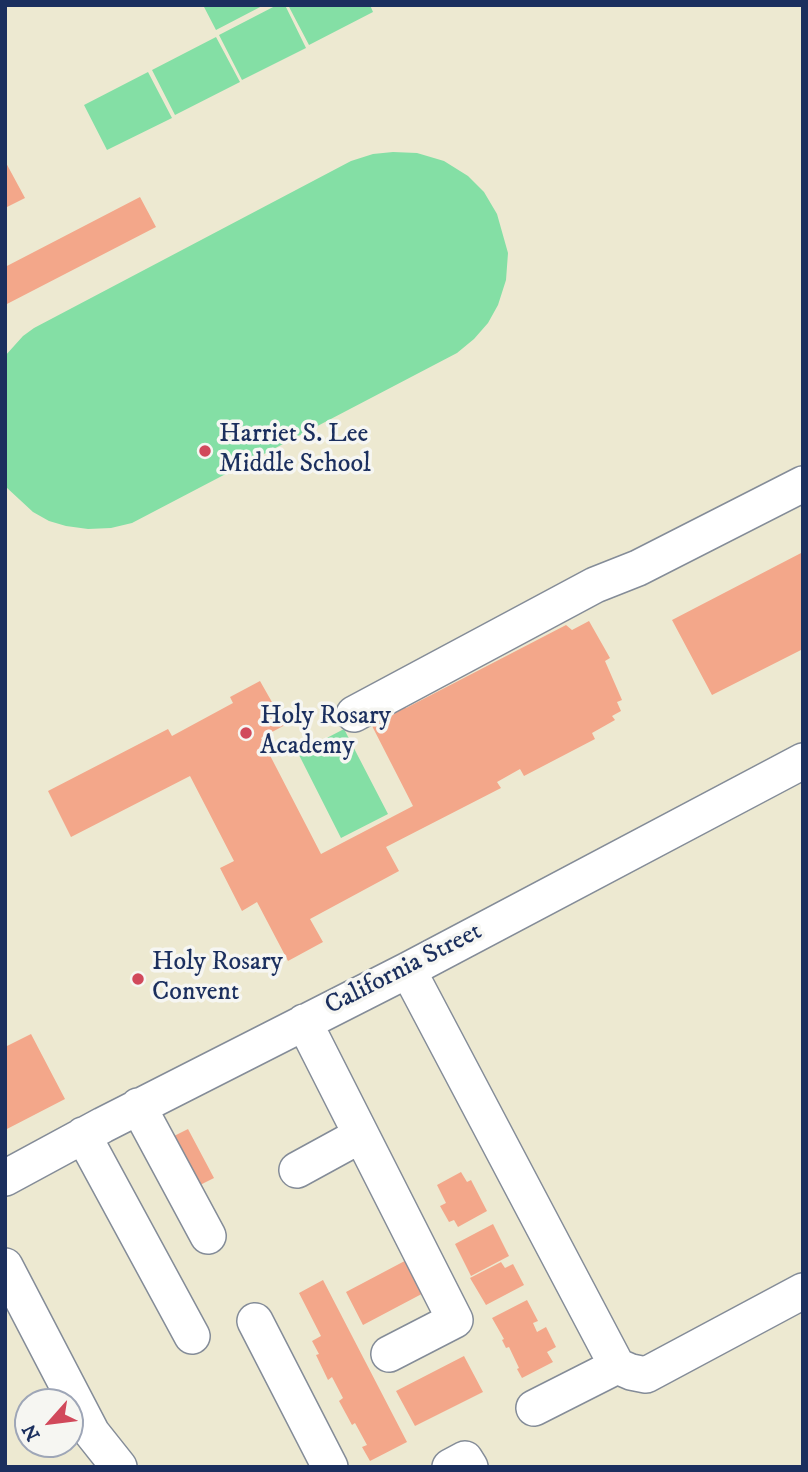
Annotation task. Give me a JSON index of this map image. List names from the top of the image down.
{
  "streets": {
    "street": ["California Street"]
  },
  "places": ["Harriet S. Lee Middle School", "Holy Rosary Academy", "Holy Rosary Convent"],
  "north": "bottom left"
}
